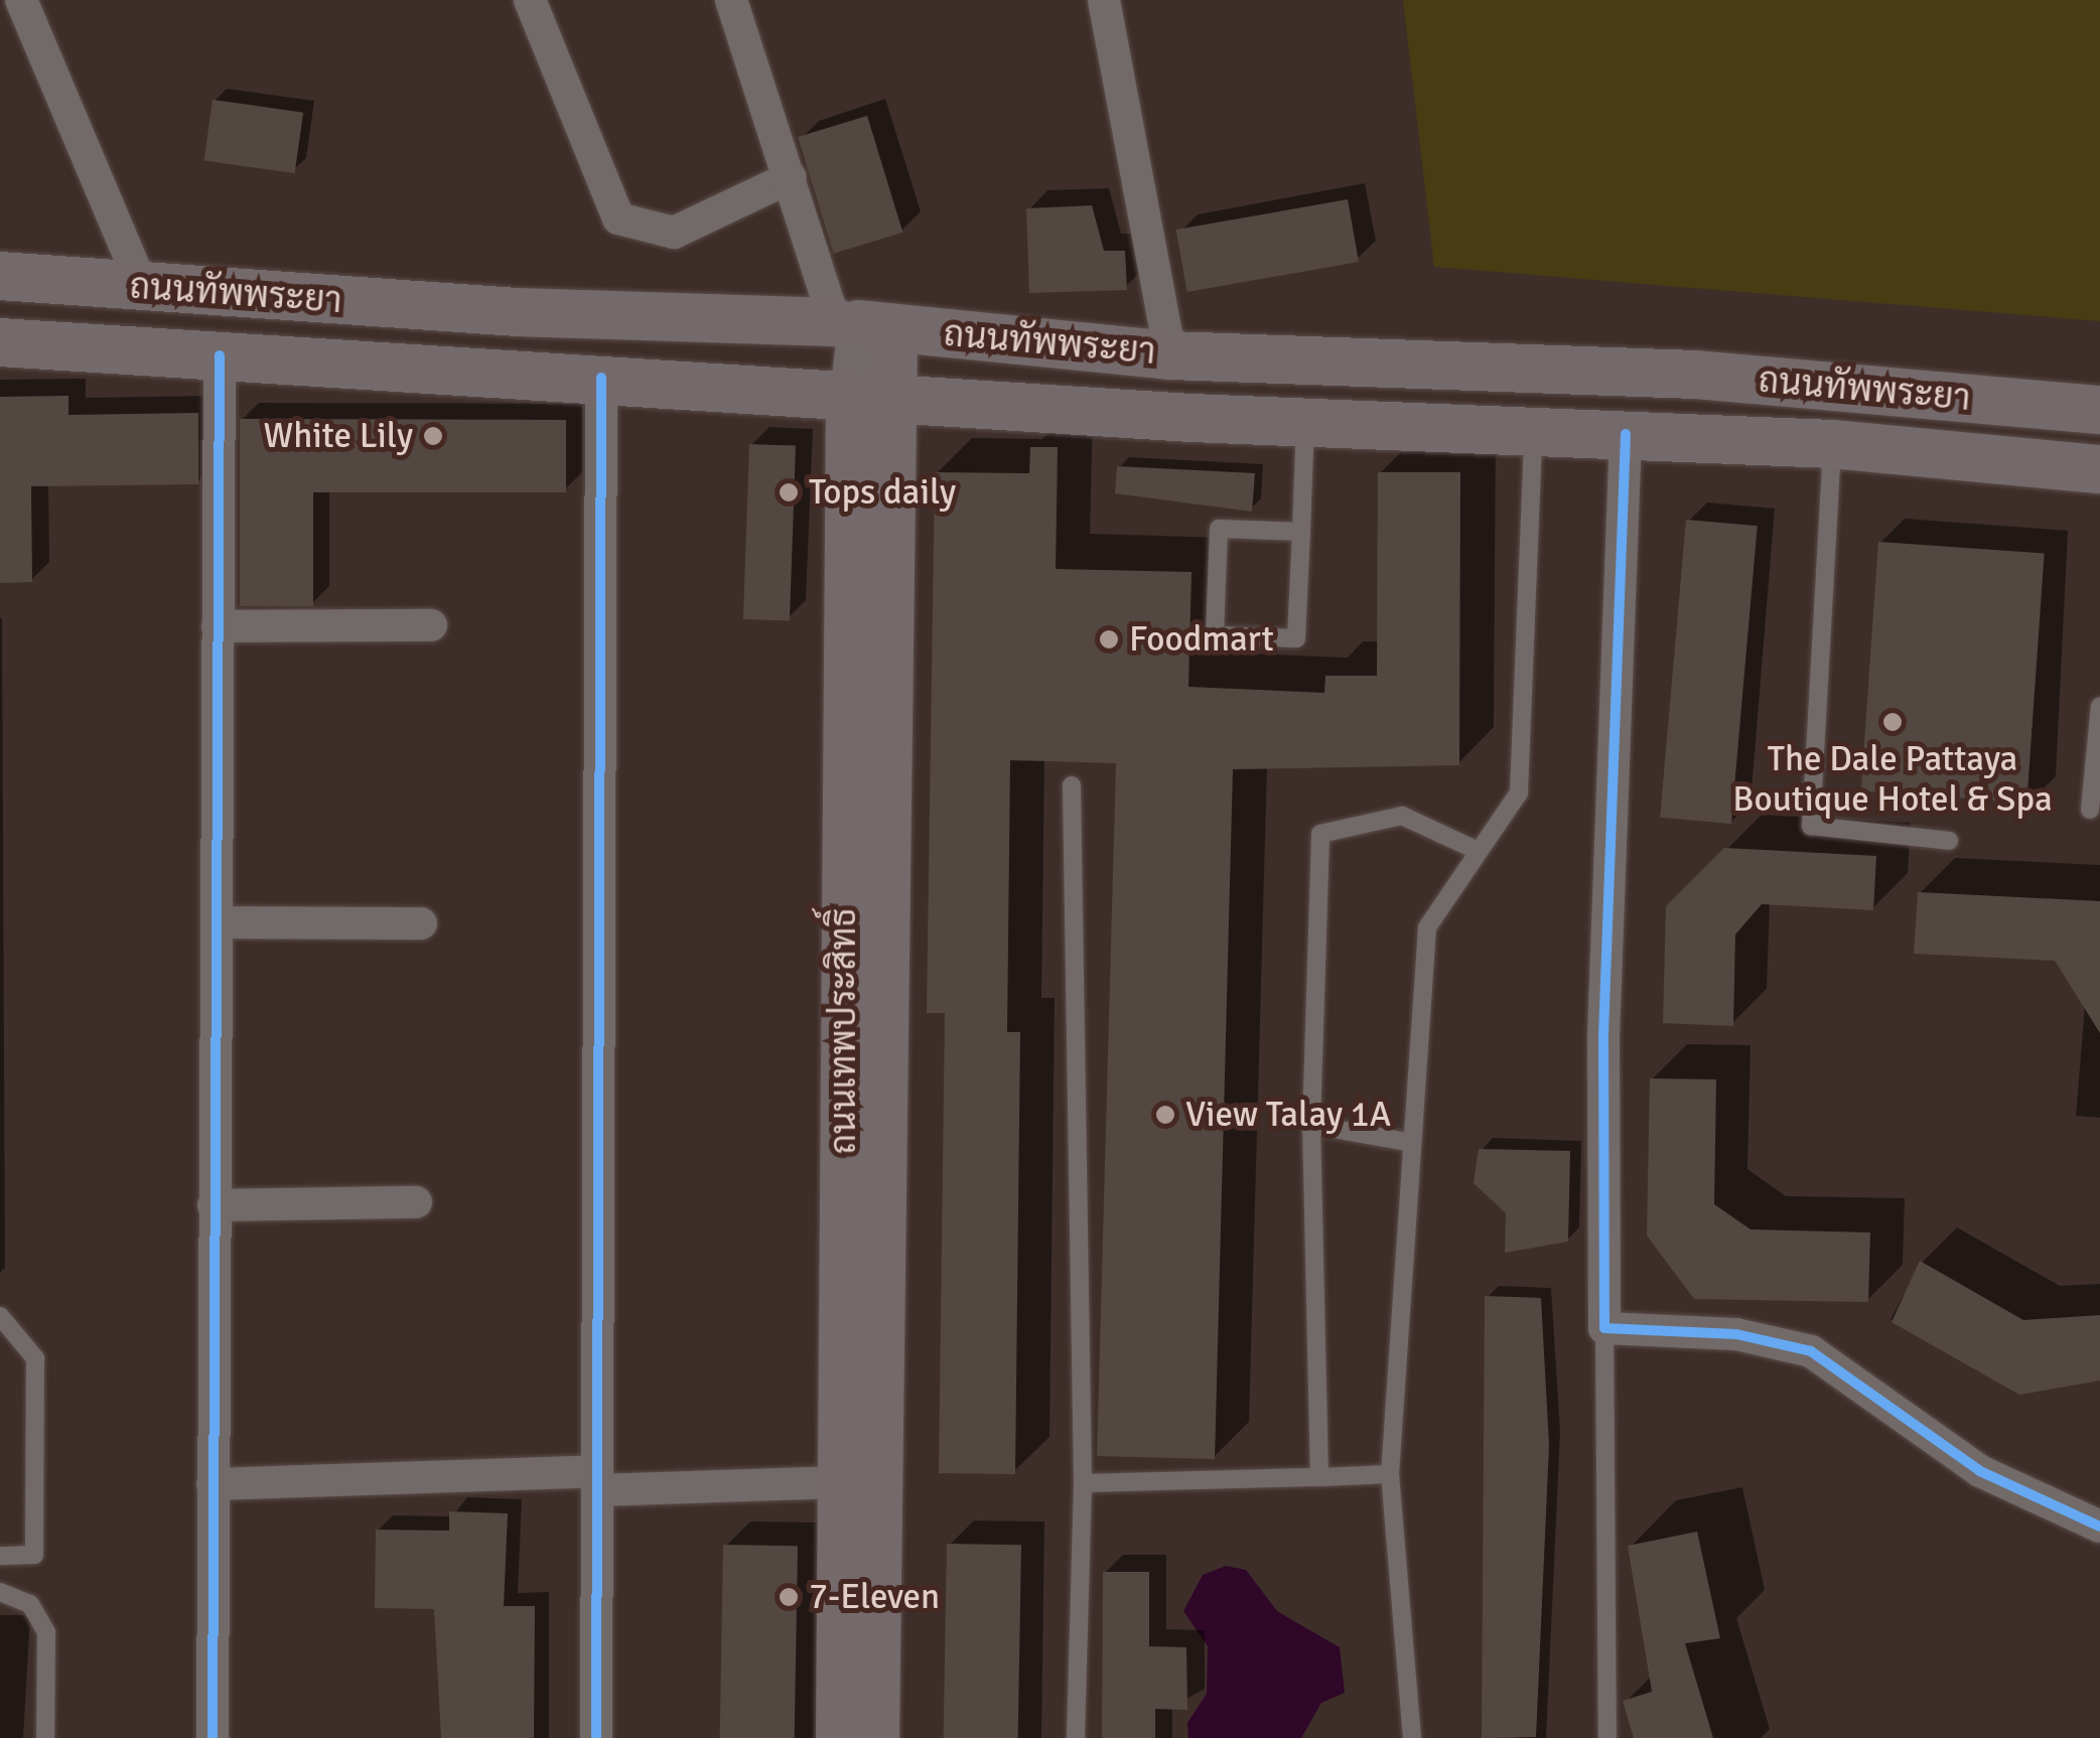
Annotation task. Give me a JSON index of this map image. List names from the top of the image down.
{
  "streets": {
    "main road": ["ถนนทัพพระยา", "ถนนเทพประสิทธิ์"]
  },
  "crossings": [
    ["ถนนทัพพระยา", "ถนนเทพประสิทธิ์"]
  ],
  "places": [
    "White Lily",
    "Tops daily",
    "Foodmart",
    "The Dale Pattaya Boutique Hotel & Spa",
    "View Talay 1A",
    "7-Eleven"
  ]
}
